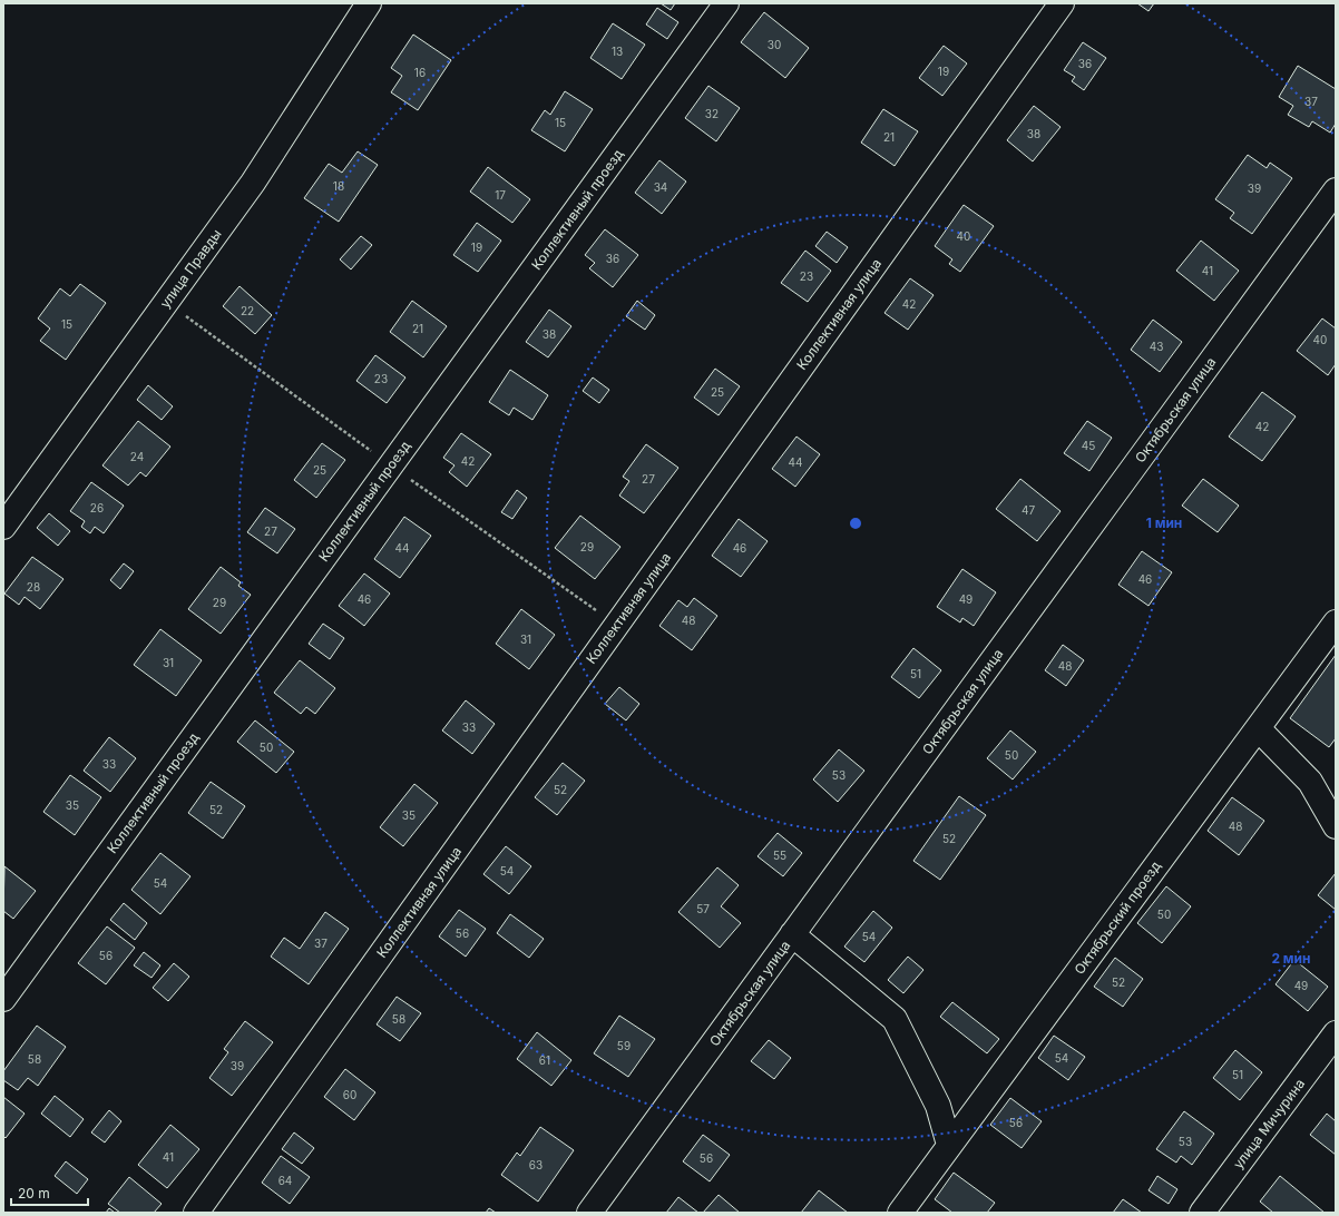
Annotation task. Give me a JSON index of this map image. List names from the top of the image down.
{
  "streets": {
    "street": [
      "Коллективный проезд",
      "улица Правды",
      "Коллективная улица",
      "Октябрьская улица",
      "Октябрьский проезд",
      "улица Мичурина"
    ]
  },
  "house_numbers": [
    "30",
    "13",
    "36",
    "19",
    "16",
    "37",
    "32",
    "15",
    "38",
    "21",
    "18",
    "34",
    "39",
    "17",
    "40",
    "19",
    "36",
    "41",
    "23",
    "42",
    "22",
    "15",
    "21",
    "38",
    "40",
    "43",
    "23",
    "25",
    "42",
    "45",
    "24",
    "42",
    "44",
    "25",
    "27",
    "26",
    "47",
    "27",
    "29",
    "44",
    "46",
    "46",
    "28",
    "46",
    "49",
    "29",
    "48",
    "31",
    "31",
    "48",
    "51",
    "33",
    "50",
    "50",
    "33",
    "53",
    "52",
    "35",
    "52",
    "35",
    "48",
    "52",
    "55",
    "54",
    "54",
    "57",
    "50",
    "56",
    "54",
    "37",
    "56",
    "52",
    "49",
    "58",
    "59",
    "54",
    "58",
    "61",
    "39",
    "51",
    "60",
    "56",
    "53",
    "41",
    "56",
    "63",
    "64"
  ],
  "scale_bar": "20 m",
  "rings": ["1 мин", "2 мин"]
}
